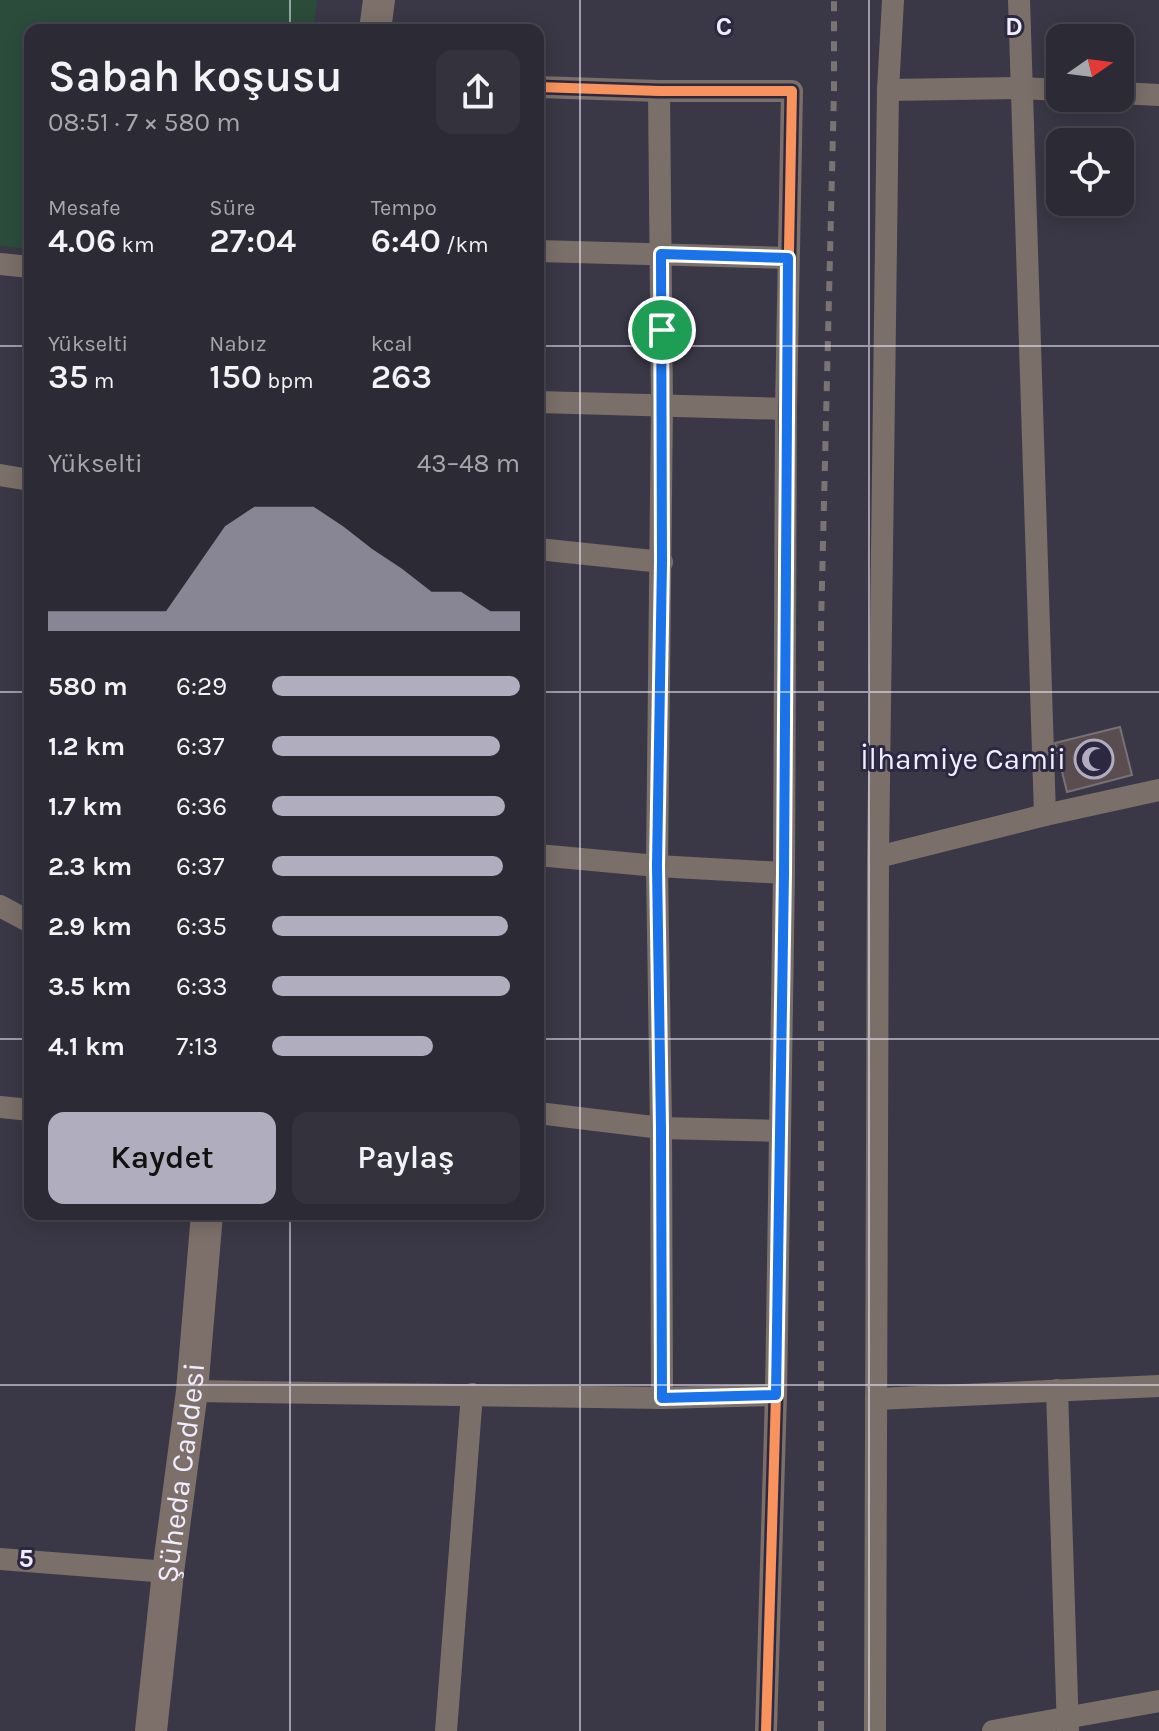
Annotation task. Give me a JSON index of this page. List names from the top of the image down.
{
  "streets": {
    "main road": ["Şüheda Caddesi"]
  },
  "places": {
    "mosque": ["İlhamiye Camii"]
  },
  "north": "right",
  "page": {
    "heading": ["Sabah koşusu", "08:51 · 7 × 580 m"],
    "stats": [
      ["Mesafe", "4.06 km"],
      ["Süre", "27:04"],
      ["Tempo", "6:40 /km"],
      ["Yükselti", "35 m"],
      ["Nabız", "150 bpm"],
      ["kcal", "263"]
    ],
    "chart": ["Yükselti", "43–48 m"],
    "list": [
      {
        "name": "580 m",
        "note": "6:29"
      },
      {
        "name": "1.2 km",
        "note": "6:37"
      },
      {
        "name": "1.7 km",
        "note": "6:36"
      },
      {
        "name": "2.3 km",
        "note": "6:37"
      },
      {
        "name": "2.9 km",
        "note": "6:35"
      },
      {
        "name": "3.5 km",
        "note": "6:33"
      },
      {
        "name": "4.1 km",
        "note": "7:13"
      }
    ],
    "buttons": ["Kaydet", "Paylaş"]
  },
  "grid": {
    "columns": ["C", "D"],
    "rows": ["5"]
  }
}
